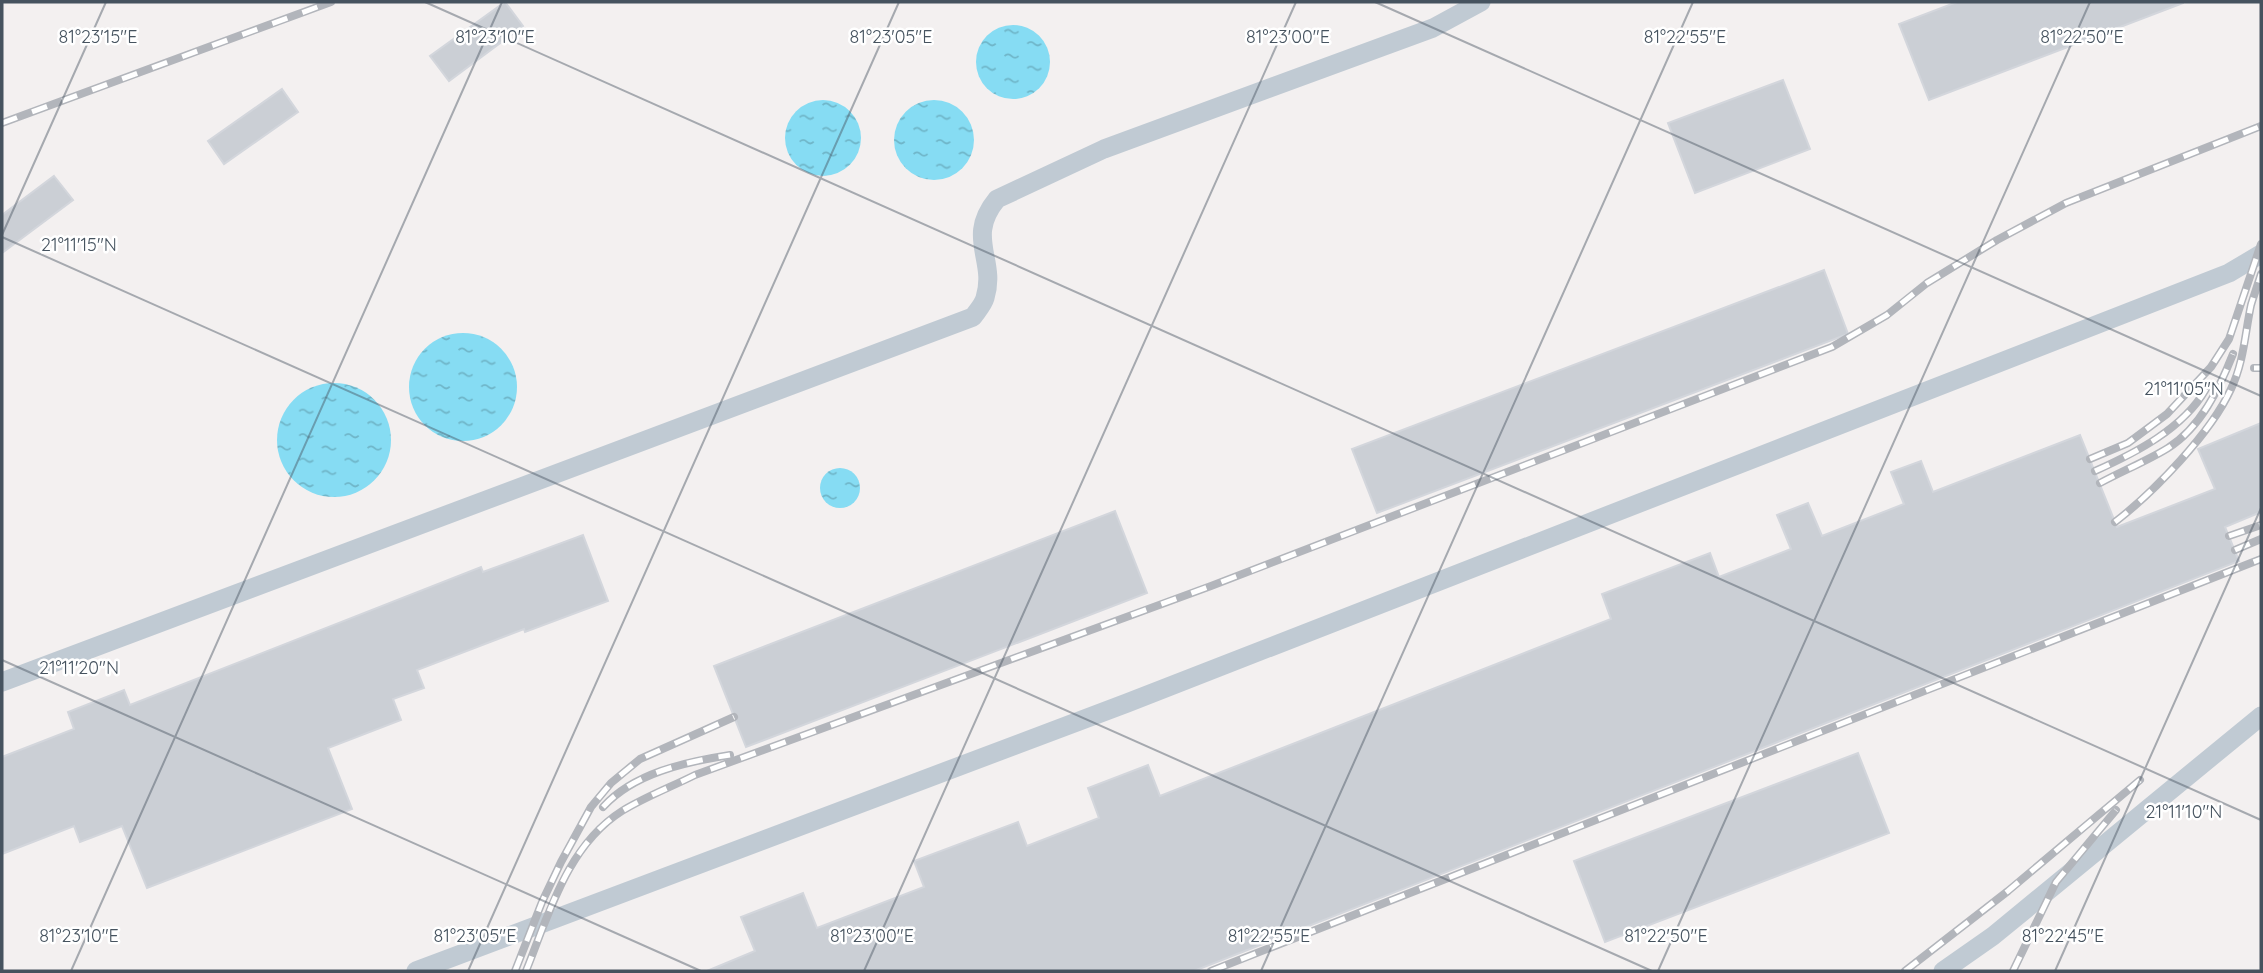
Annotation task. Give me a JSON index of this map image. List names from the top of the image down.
{
  "coordinates": [
    "81°23'10\"E",
    "81°23'05\"E",
    "81°22'55\"E",
    "81°22'50\"E",
    "81°23'15\"E",
    "81°23'00\"E",
    "21°11'15\"N",
    "21°11'05\"N",
    "21°11'20\"N",
    "21°11'10\"N",
    "81°22'45\"E"
  ]
}
